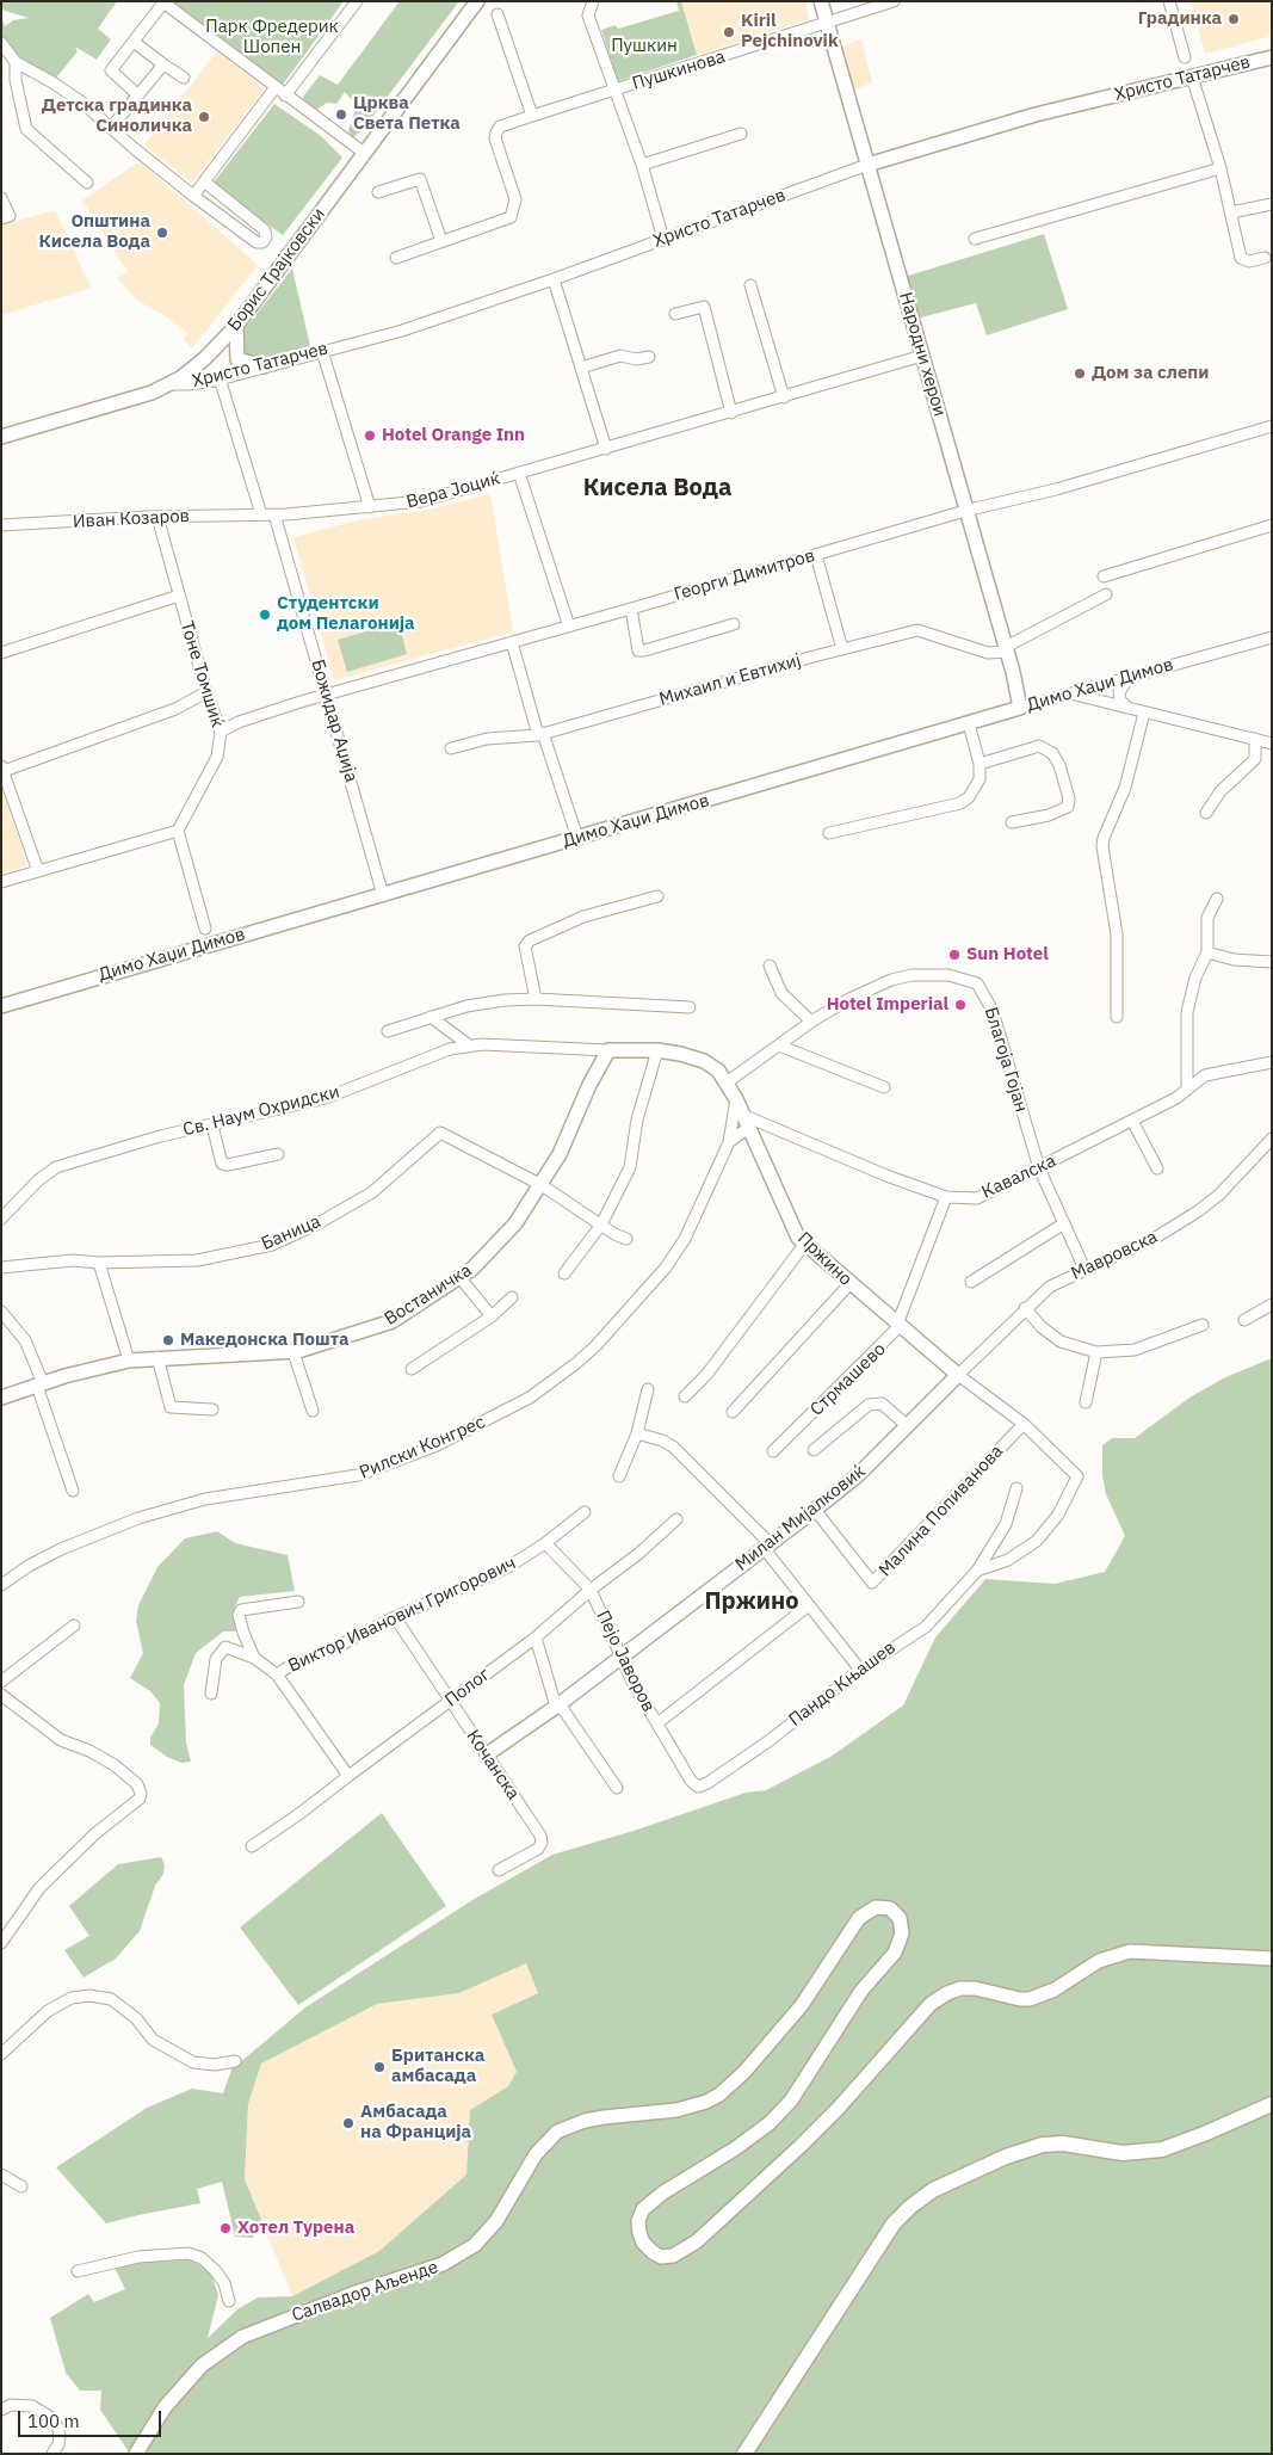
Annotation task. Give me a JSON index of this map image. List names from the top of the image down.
{
  "streets": {
    "street": [
      "Пушкинова",
      "Христо Татарчев",
      "Борис Трајковски",
      "Народни херои",
      "Вера Јоциќ",
      "Иван Козаров",
      "Георги Димитров",
      "Тоне Томшиќ",
      "Михаил и Евтихиј",
      "Димо Хаџи Димов",
      "Божидар Аџија",
      "Благоја Гојан",
      "Св. Наум Охридски",
      "Кавалска",
      "Баница",
      "Мавровска",
      "Пржино",
      "Востаничка",
      "Стрмашево",
      "Рилски Конгрес",
      "Малина Попиванова",
      "Милан Мијалковиќ",
      "Виктор Иванович Григорович",
      "Пејо Јаворов",
      "Пандо Књашев",
      "Полог",
      "Кочанска",
      "Салвадор Аљенде"
    ]
  },
  "crossings": [
    ["Пушкинова", "Народни херои"],
    ["Христо Татарчев", "Борис Трајковски"],
    ["Христо Татарчев", "Народни херои"],
    ["Народни херои", "Вера Јоциќ"],
    ["Народни херои", "Георги Димитров"],
    ["Народни херои", "Михаил и Евтихиј"],
    ["Народни херои", "Димо Хаџи Димов"],
    ["Вера Јоциќ", "Иван Козаров"],
    ["Вера Јоциќ", "Божидар Аџија"],
    ["Иван Козаров", "Тоне Томшиќ"],
    ["Георги Димитров", "Тоне Томшиќ"],
    ["Георги Димитров", "Божидар Аџија"],
    ["Димо Хаџи Димов", "Божидар Аџија"],
    ["Благоја Гојан", "Кавалска"],
    ["Благоја Гојан", "Мавровска"],
    ["Благоја Гојан", "Пржино"],
    ["Св. Наум Охридски", "Пржино"],
    ["Св. Наум Охридски", "Востаничка"],
    ["Кавалска", "Пржино"],
    ["Кавалска", "Стрмашево"],
    ["Баница", "Востаничка"],
    ["Мавровска", "Пржино"],
    ["Мавровска", "Милан Мијалковиќ"],
    ["Пржино", "Востаничка"],
    ["Пржино", "Стрмашево"],
    ["Пржино", "Рилски Конгрес"],
    ["Пржино", "Малина Попиванова"],
    ["Пржино", "Милан Мијалковиќ"],
    ["Пржино", "Пандо Књашев"],
    ["Малина Попиванова", "Милан Мијалковиќ"],
    ["Милан Мијалковиќ", "Пејо Јаворов"],
    ["Милан Мијалковиќ", "Кочанска"],
    ["Виктор Иванович Григорович", "Пејо Јаворов"],
    ["Виктор Иванович Григорович", "Полог"],
    ["Виктор Иванович Григорович", "Кочанска"],
    ["Пејо Јаворов", "Пандо Књашев"],
    ["Пејо Јаворов", "Полог"],
    ["Полог", "Кочанска"]
  ],
  "districts": ["Кисела Вода", "Пржино"],
  "parks": ["Парк Фредерик Шопен", "Пушкин"],
  "places": [
    "Градинка",
    "Kiril Pejchinovik",
    "Црква Света Петка",
    "Детска градинка Синоличка",
    "Општина Кисела Вода",
    "Дом за слепи",
    "Hotel Orange Inn",
    "Студентски дом Пелагонија",
    "Sun Hotel",
    "Hotel Imperial",
    "Македонска Пошта",
    "Британска амбасада",
    "Амбасада на Франција",
    "Хотел Турена"
  ],
  "scale_bar": "100 m"
}
